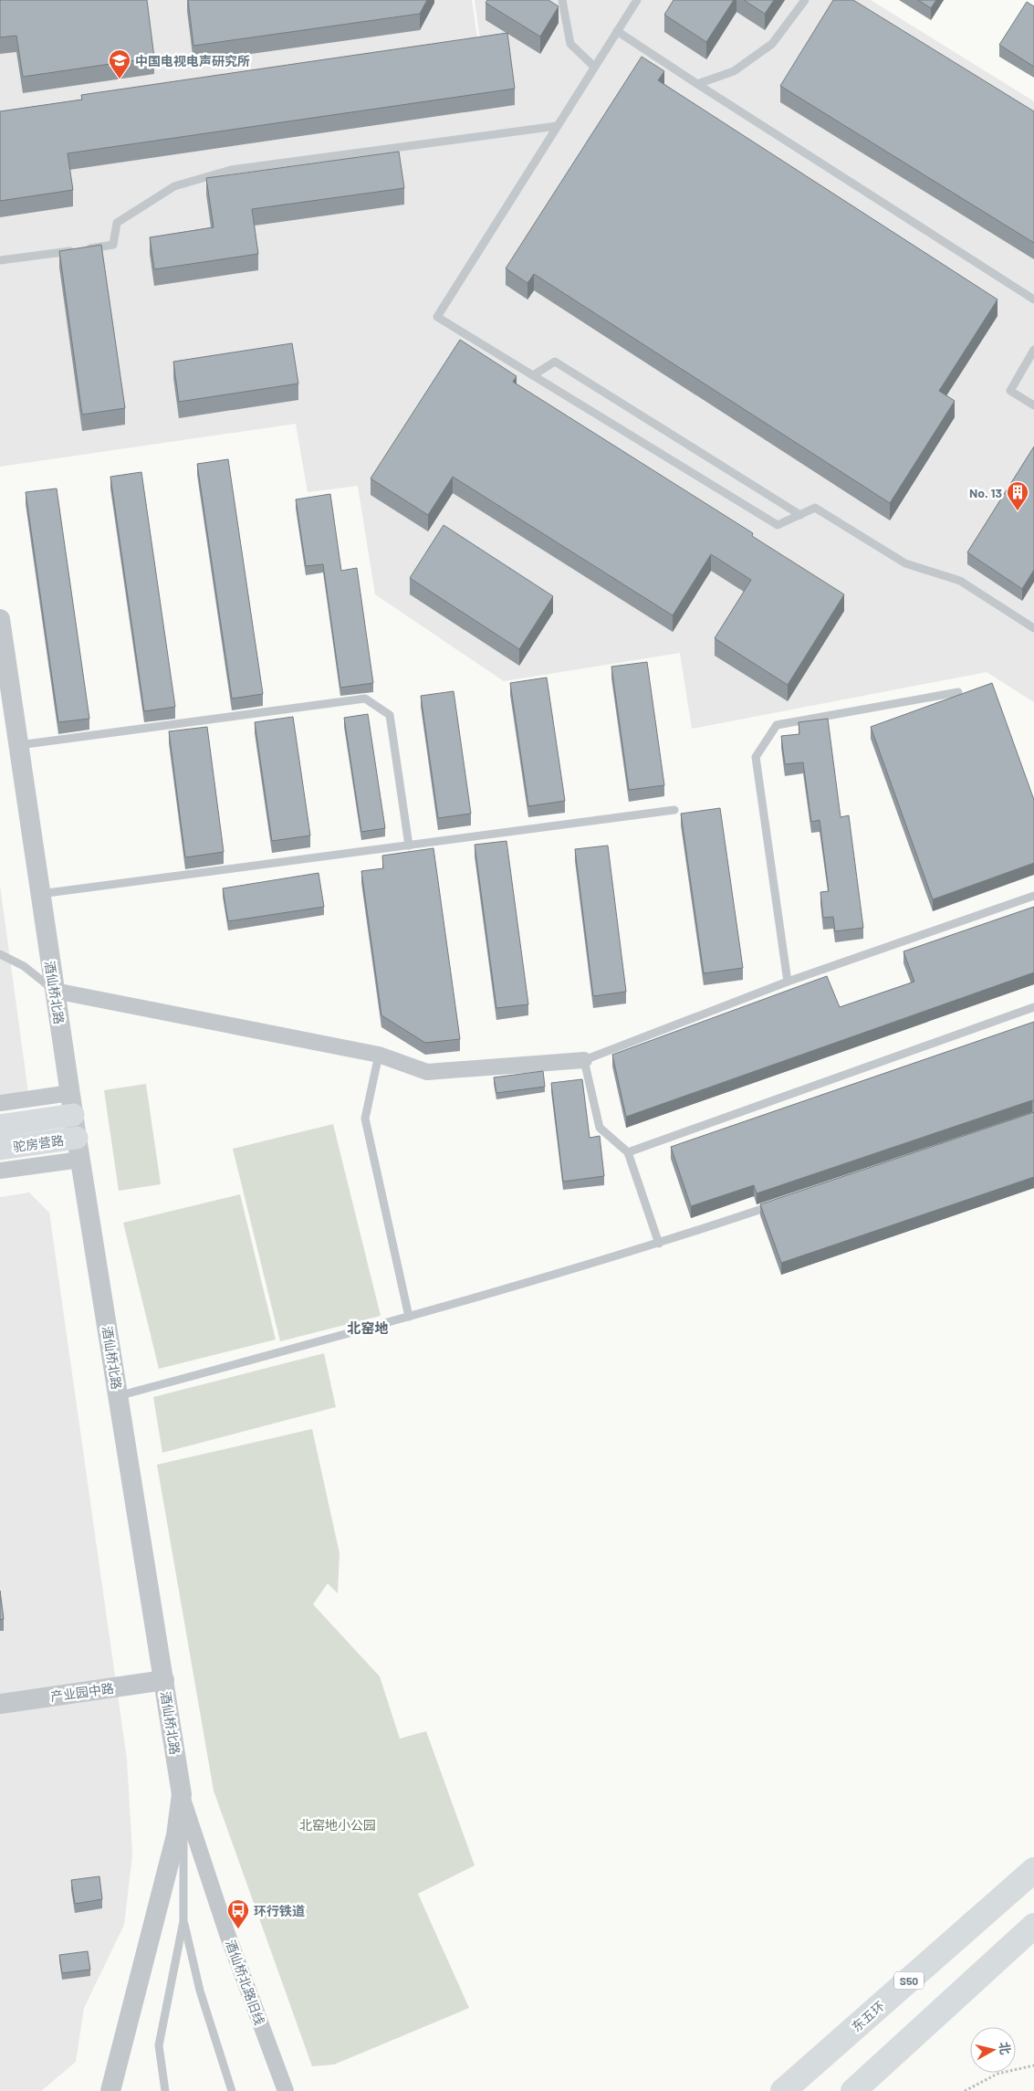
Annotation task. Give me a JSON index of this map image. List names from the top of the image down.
{
  "streets": {
    "highway": ["S50", "东五环"],
    "main road": ["驼房营路"],
    "street": ["酒仙桥北路", "产业园中路", "酒仙桥北路旧线"]
  },
  "crossings": [
    ["酒仙桥北路", "驼房营路"],
    ["酒仙桥北路", "产业园中路"],
    ["酒仙桥北路", "酒仙桥北路旧线"]
  ],
  "districts": ["北窑地"],
  "parks": ["北窑地小公园"],
  "places": {
    "school or university": ["中国电视电声研究所"],
    "building": ["No. 13"],
    "bus stop": ["环行铁道"]
  },
  "north": "right"
}
